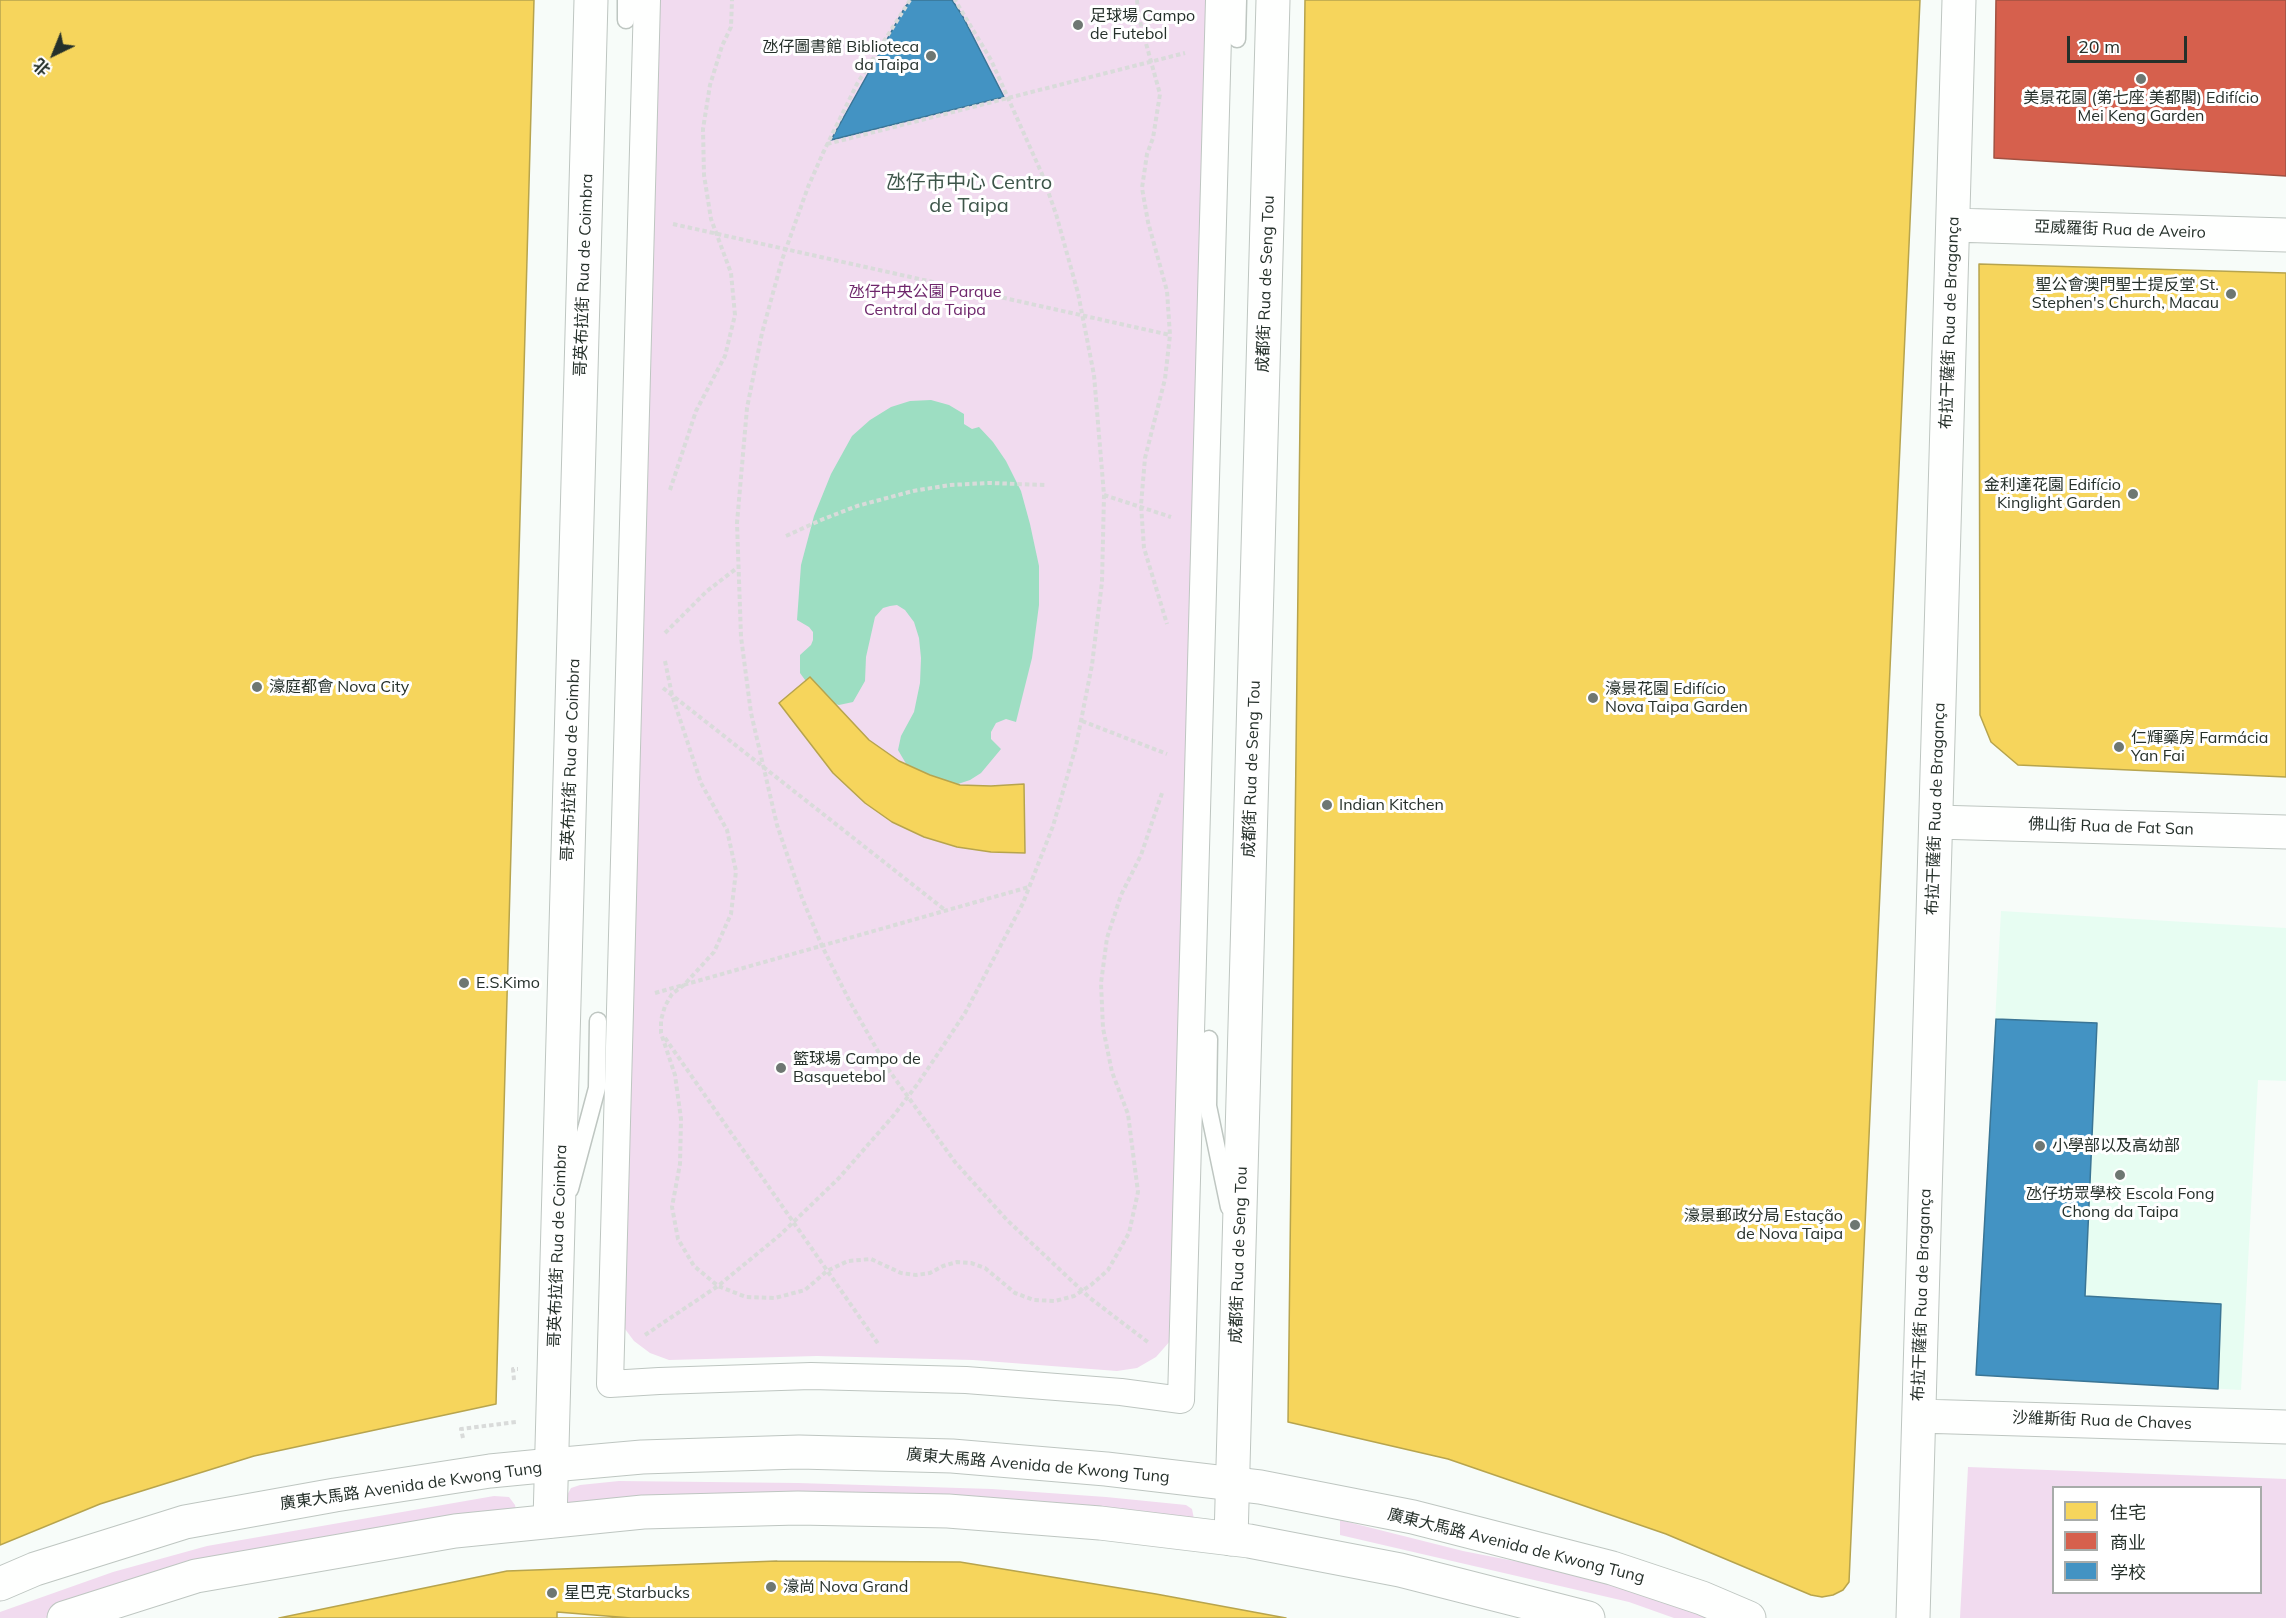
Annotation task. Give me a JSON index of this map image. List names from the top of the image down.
{
  "streets": {
    "street": [
      "亞威羅街 Rua de Aveiro",
      "哥英布拉街 Rua de Coimbra",
      "成都街 Rua de Seng Tou",
      "布拉干薩街 Rua de Bragança",
      "佛山街 Rua de Fat San",
      "沙維斯街 Rua de Chaves",
      "廣東大馬路 Avenida de Kwong Tung"
    ]
  },
  "crossings": [
    ["亞威羅街 Rua de Aveiro", "布拉干薩街 Rua de Bragança"],
    ["哥英布拉街 Rua de Coimbra", "廣東大馬路 Avenida de Kwong Tung"],
    ["成都街 Rua de Seng Tou", "廣東大馬路 Avenida de Kwong Tung"],
    ["布拉干薩街 Rua de Bragança", "佛山街 Rua de Fat San"],
    ["布拉干薩街 Rua de Bragança", "沙維斯街 Rua de Chaves"]
  ],
  "districts": ["氹仔市中心 Centro de Taipa"],
  "parks": ["氹仔中央公園 Parque Central da Taipa"],
  "places": [
    "足球場 Campo de Futebol",
    "氹仔圖書館 Biblioteca da Taipa",
    "美景花園 (第七座 美都閣) Edifício Mei Keng Garden",
    "聖公會澳門聖士提反堂 St. Stephen's Church, Macau",
    "金利達花園 Edifício Kinglight Garden",
    "濠庭都會 Nova City",
    "濠景花園 Edifício Nova Taipa Garden",
    "仁輝藥房 Farmácia Yan Fai",
    "Indian Kitchen",
    "E.S.Kimo",
    "籃球場 Campo de Basquetebol",
    "小學部以及高幼部",
    "氹仔坊眾學校 Escola Fong Chong da Taipa",
    "濠景郵政分局 Estação de Nova Taipa",
    "濠尚 Nova Grand",
    "星巴克 Starbucks"
  ],
  "legend": ["住宅", "商业", "学校"],
  "scale_bar": "20 m",
  "north": "bottom left"
}
